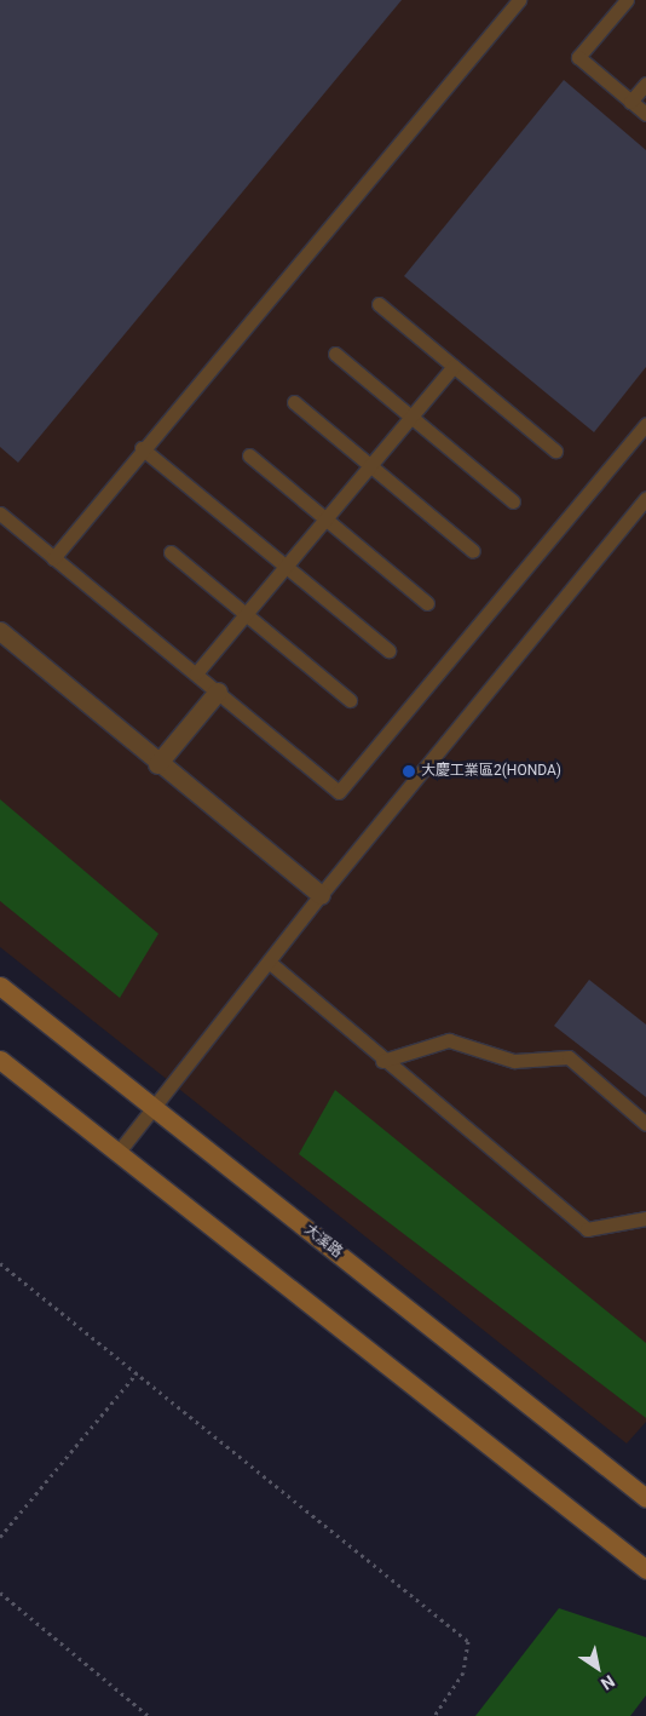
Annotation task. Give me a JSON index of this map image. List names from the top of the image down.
{
  "streets": {
    "main road": ["大溪路"]
  },
  "places": ["大慶工業區2(HONDA)"],
  "north": "bottom right"
}
